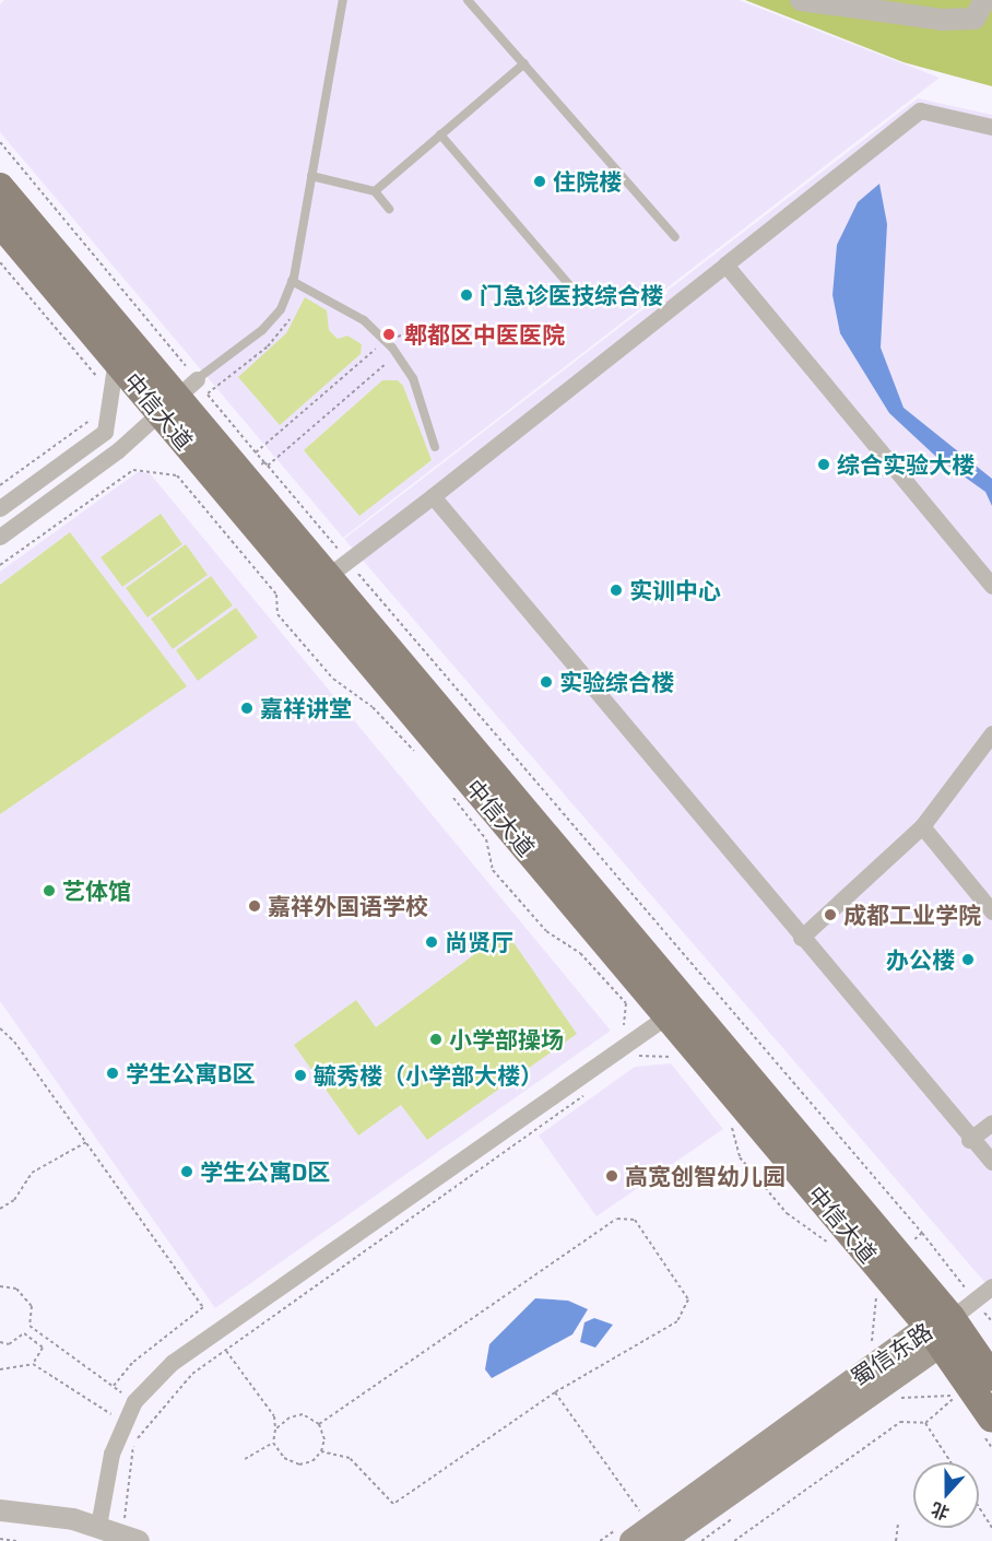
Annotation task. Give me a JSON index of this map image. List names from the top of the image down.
{
  "streets": {
    "main road": ["中信大道", "蜀信东路"]
  },
  "crossings": [
    ["中信大道", "蜀信东路"]
  ],
  "places": [
    "住院楼",
    "门急诊医技综合楼",
    "郫都区中医医院",
    "综合实验大楼",
    "实训中心",
    "实验综合楼",
    "嘉祥讲堂",
    "艺体馆",
    "嘉祥外国语学校",
    "成都工业学院",
    "尚贤厅",
    "办公楼",
    "小学部操场",
    "学生公寓B区",
    "毓秀楼（小学部大楼）",
    "学生公寓D区",
    "高宽创智幼儿园"
  ],
  "north": "bottom"
}
